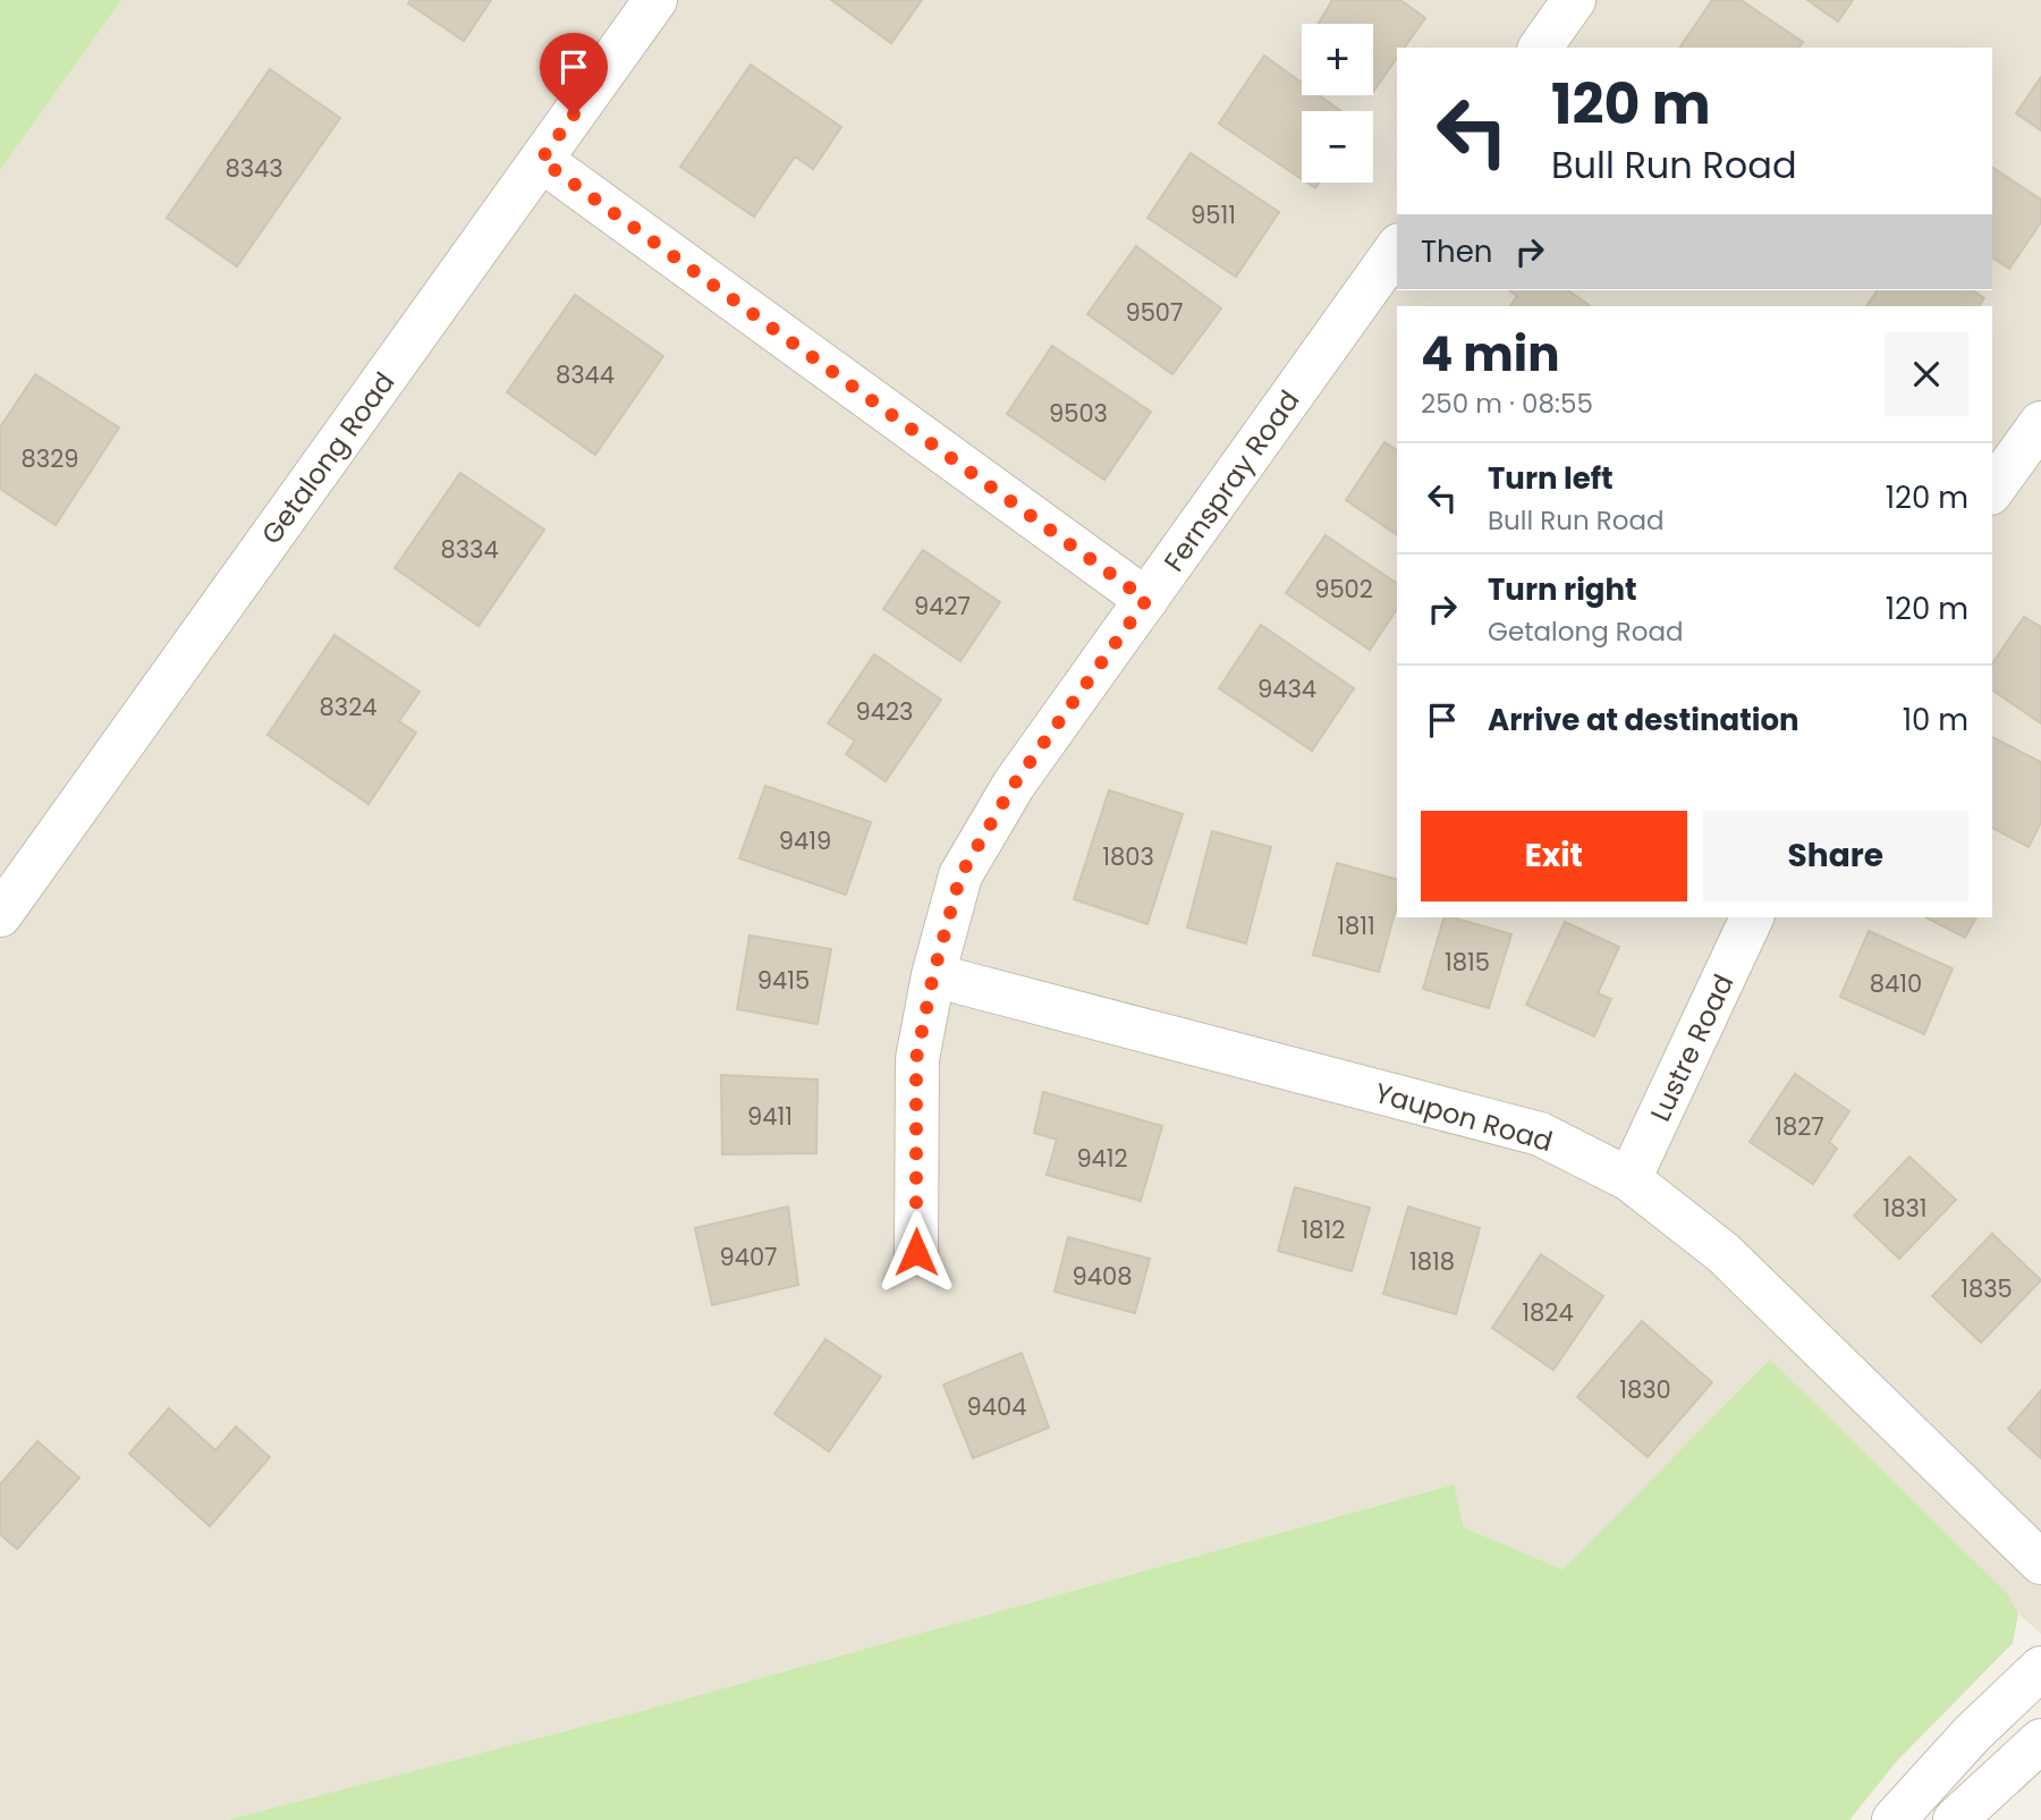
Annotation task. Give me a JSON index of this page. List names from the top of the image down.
{
  "streets": {
    "street": [
      "Getalong Road",
      "Fernspray Road",
      "Lustre Road",
      "Yaupon Road"
    ]
  },
  "crossings": [
    ["Fernspray Road", "Yaupon Road"],
    ["Lustre Road", "Yaupon Road"]
  ],
  "house_numbers": [
    "8343",
    "9511",
    "9507",
    "8344",
    "9503",
    "8329",
    "8334",
    "9502",
    "9427",
    "9434",
    "8324",
    "9423",
    "9419",
    "1803",
    "1811",
    "1815",
    "9415",
    "8410",
    "9411",
    "1827",
    "9412",
    "1831",
    "1812",
    "9407",
    "1818",
    "9408",
    "1835",
    "1824",
    "1830",
    "9404"
  ],
  "page": {
    "map_buttons": ["+", "−"],
    "turn": ["120 m", "Bull Run Road"],
    "then": "Then",
    "heading": ["4 min", "250 m · 08:55"],
    "list": [
      {
        "name": "Turn left",
        "note": "Bull Run Road",
        "value": "120 m"
      },
      {
        "name": "Turn right",
        "note": "Getalong Road",
        "value": "120 m"
      },
      {
        "name": "Arrive at destination",
        "value": "10 m"
      }
    ],
    "buttons": ["Exit", "Share"]
  }
}
